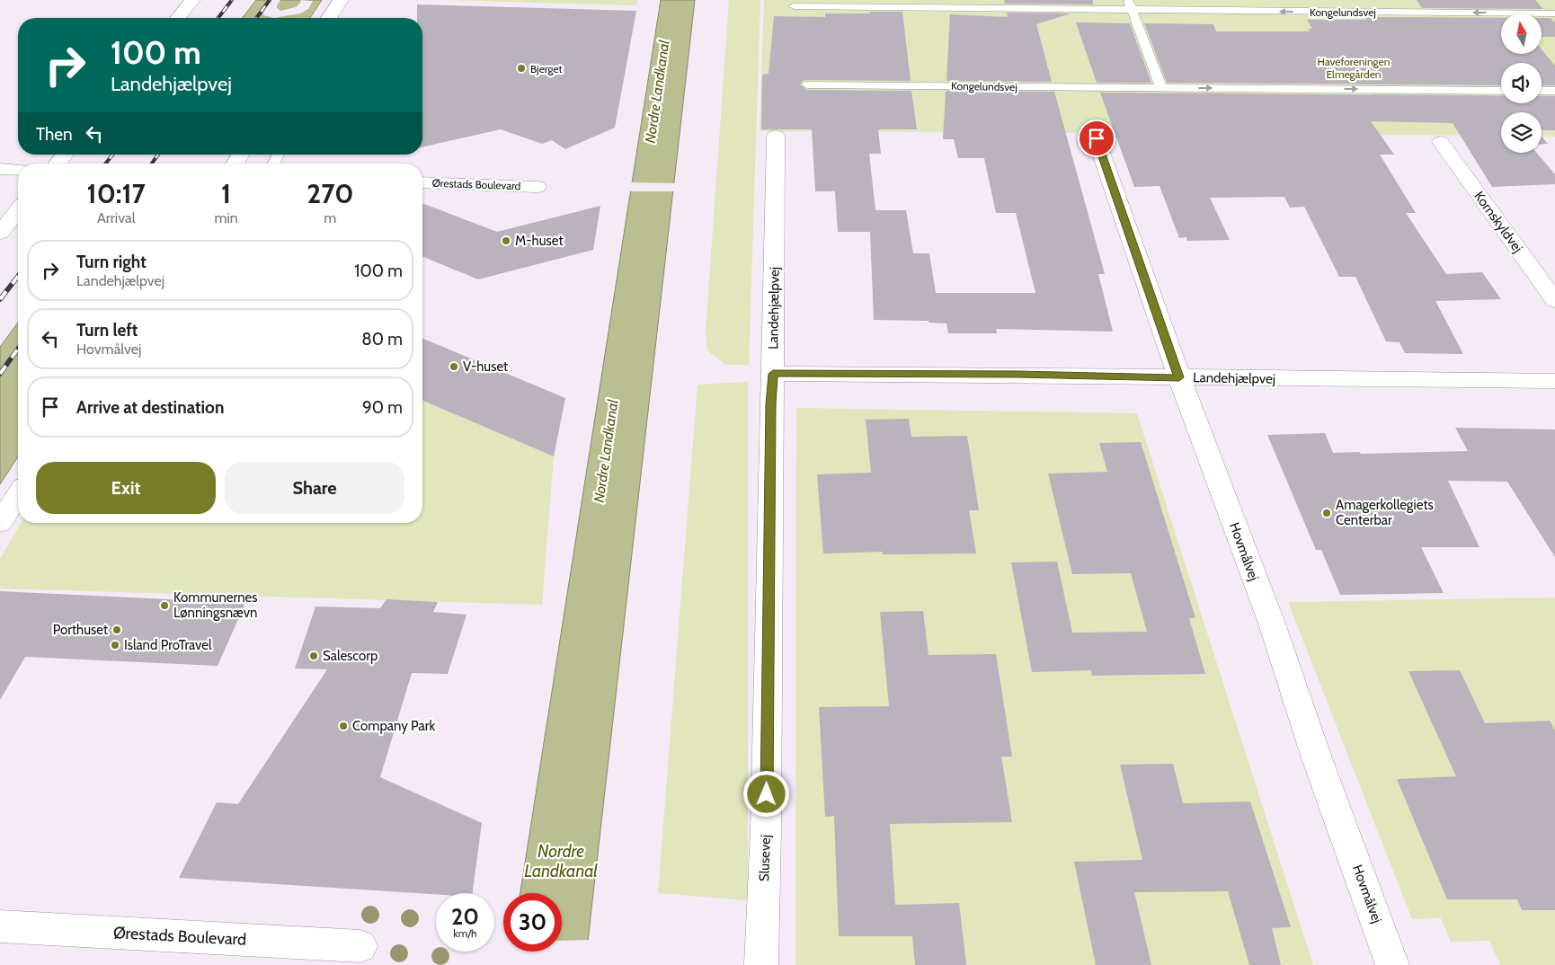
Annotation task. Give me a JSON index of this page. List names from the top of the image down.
{
  "streets": {
    "street": [
      "Ørestads Boulevard",
      "Kornskyldvej",
      "Landehjælpvej",
      "Hovmålvej",
      "Slusevej"
    ],
    "lane": ["Kongelundsvej"]
  },
  "crossings": [
    ["Landehjælpvej", "Hovmålvej"],
    ["Landehjælpvej", "Slusevej"]
  ],
  "water": ["Nordre Landkanal"],
  "parks": ["Haveforeningen Elmegården"],
  "places": [
    "Bjerget",
    "M-huset",
    "V-huset",
    "Amagerkollegiets Centerbar",
    "Kommunernes Lønningsnævn",
    "Porthuset",
    "Island ProTravel",
    "Salescorp",
    "Company Park"
  ],
  "north": "top",
  "page": {
    "turn": ["100 m", "Landehjælpvej"],
    "then": "Then",
    "eta": [
      "10:17",
      "Arrival",
      "1",
      "min",
      "270",
      "m"
    ],
    "list": [
      {
        "name": "Turn right",
        "note": "Landehjælpvej",
        "value": "100 m"
      },
      {
        "name": "Turn left",
        "note": "Hovmålvej",
        "value": "80 m"
      },
      {
        "name": "Arrive at destination",
        "value": "90 m"
      }
    ],
    "buttons": ["Exit", "Share"],
    "speed": "20 km/h",
    "limit": "30"
  }
}
